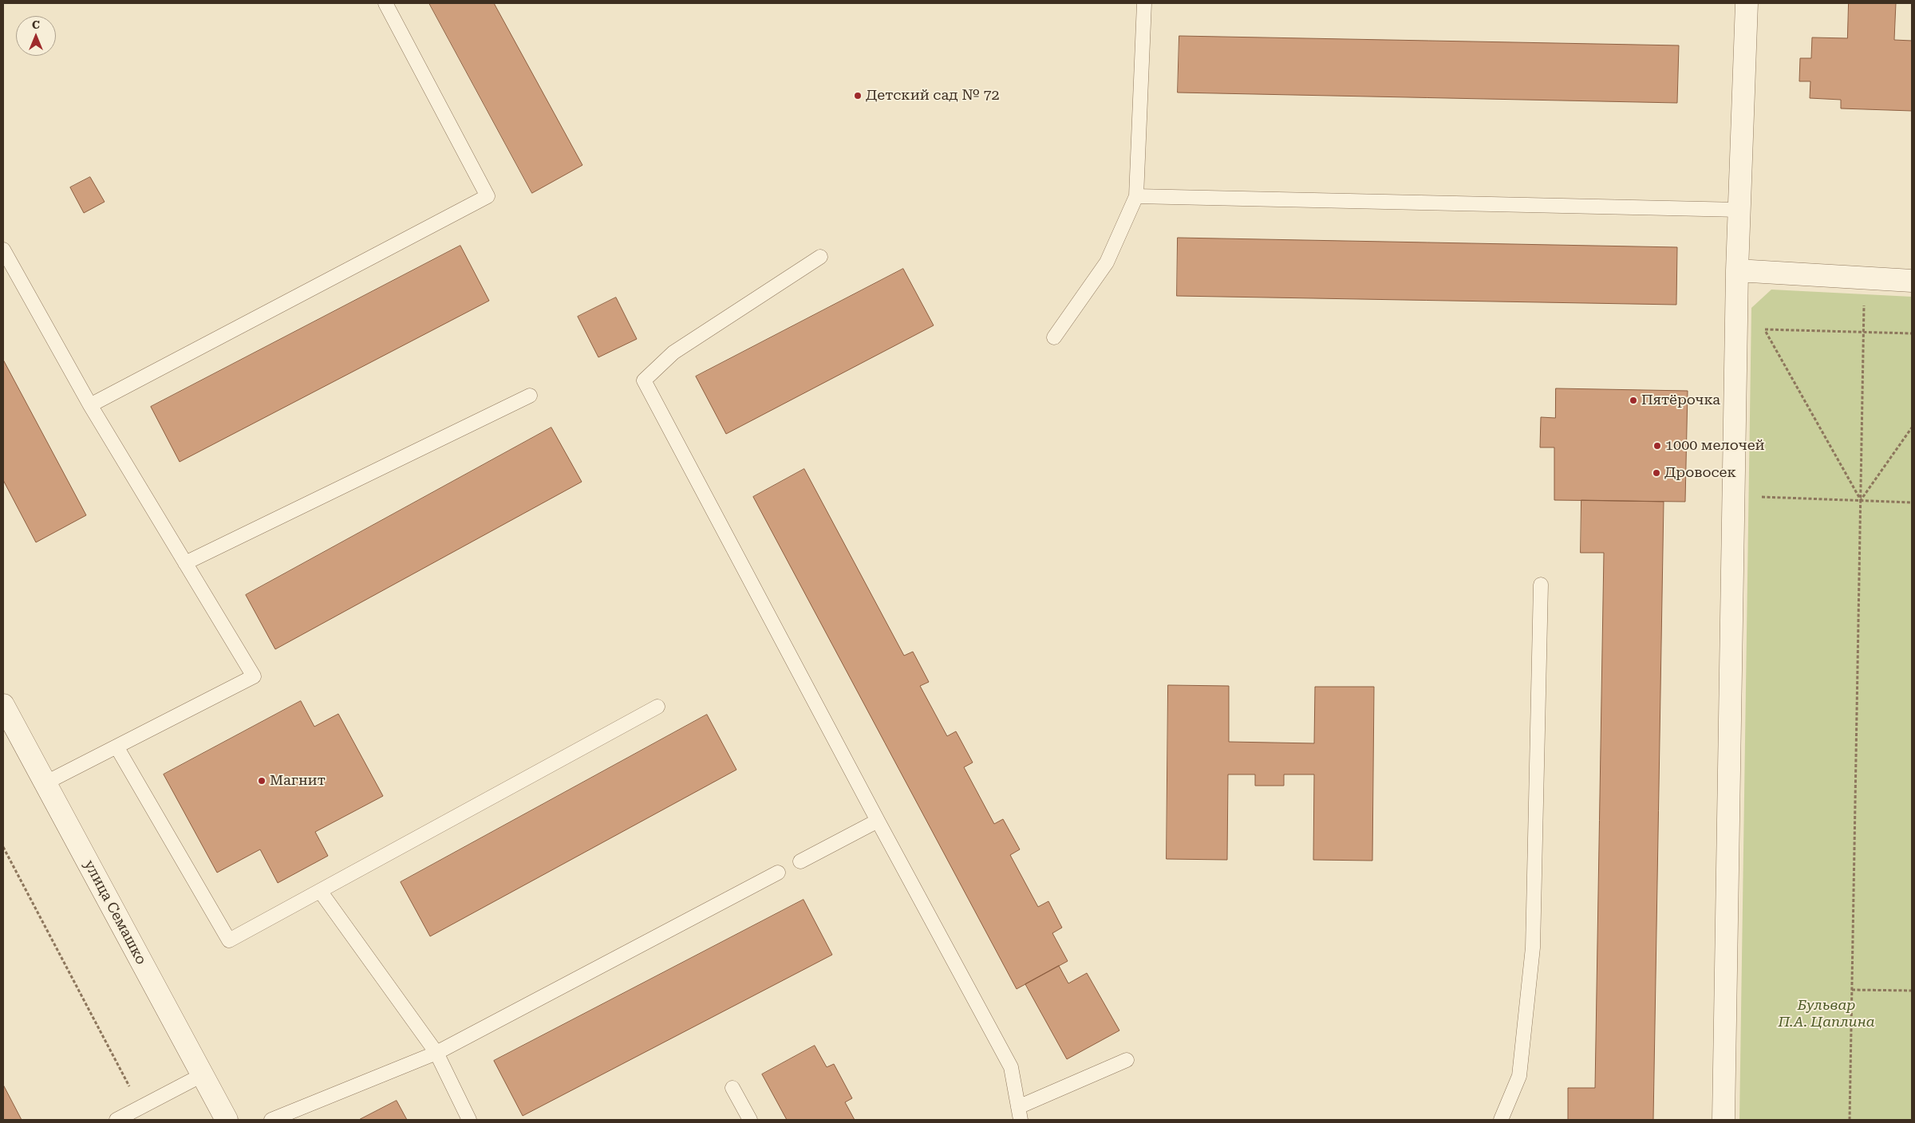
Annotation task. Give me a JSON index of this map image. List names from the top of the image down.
{
  "streets": {
    "street": ["улица Семашко"]
  },
  "parks": ["Бульвар П.А. Цаплина"],
  "places": [
    "Детский сад № 72",
    "Пятёрочка",
    "1000 мелочей",
    "Дровосек",
    "Магнит"
  ],
  "north": "top"
}
